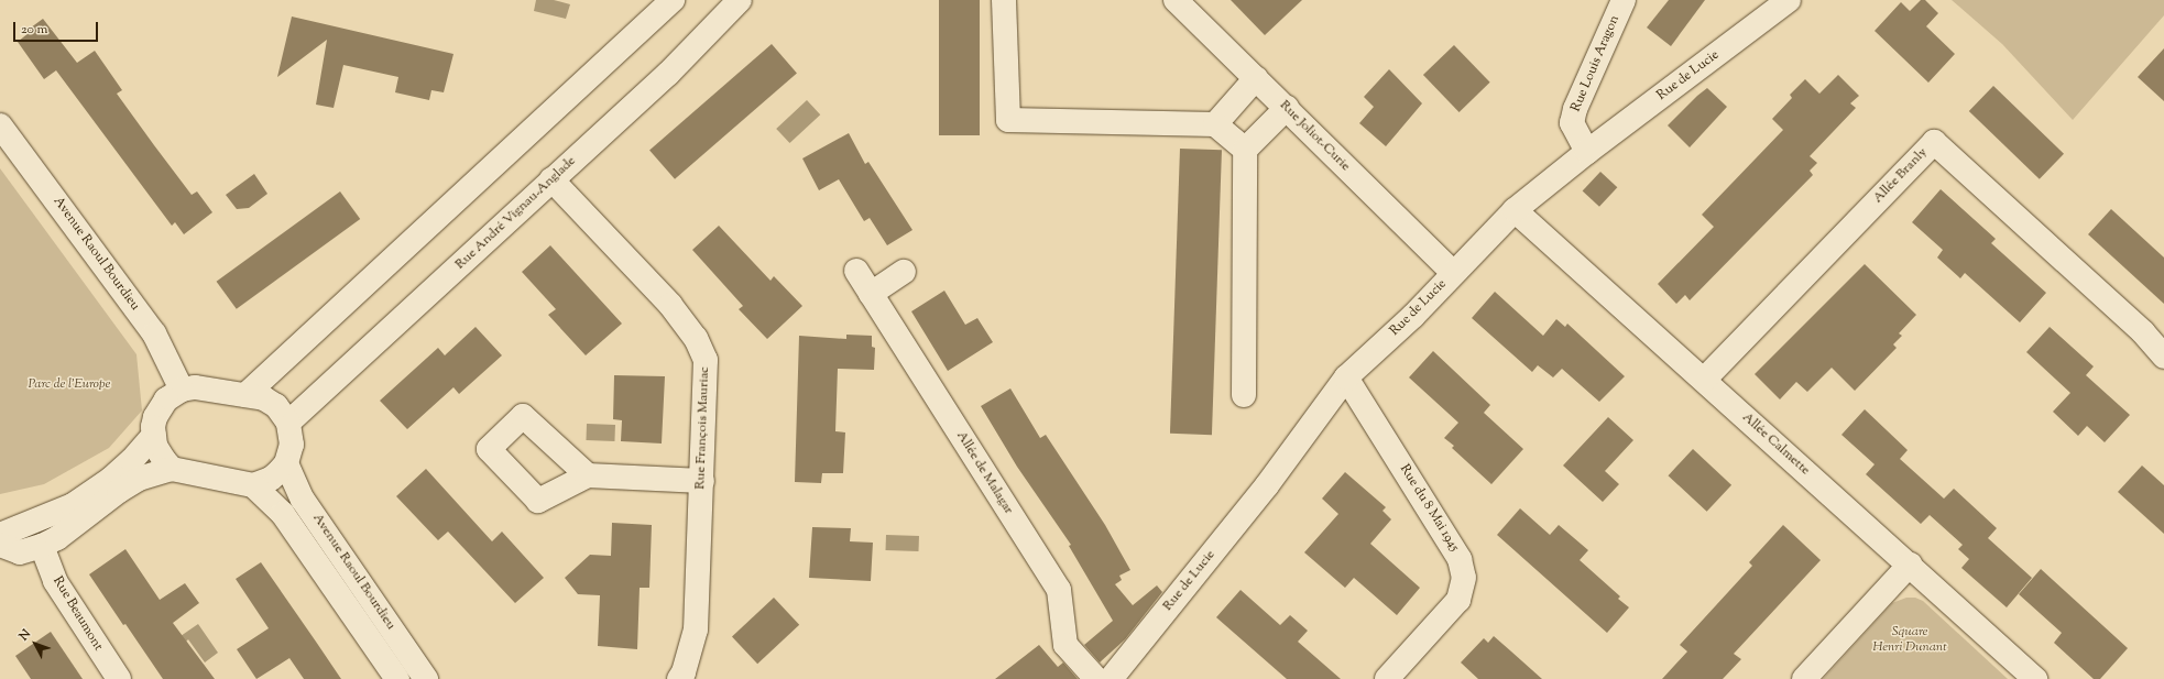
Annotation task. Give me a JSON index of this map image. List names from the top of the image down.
{
  "streets": {
    "street": [
      "Rue Louis Aragon",
      "Rue de Lucie",
      "Rue Joliot-Curie",
      "Allée Branly",
      "Rue André Vignau-Anglade",
      "Avenue Raoul Bourdieu",
      "Rue François Mauriac",
      "Allée Calmette",
      "Allée de Malagar",
      "Rue du 8 Mai 1945",
      "Rue Beaumont"
    ]
  },
  "crossings": [
    ["Rue Louis Aragon", "Rue de Lucie"],
    ["Rue de Lucie", "Rue Joliot-Curie"],
    ["Rue de Lucie", "Allée Calmette"],
    ["Rue de Lucie", "Rue du 8 Mai 1945"],
    ["Allée Branly", "Allée Calmette"],
    ["Rue André Vignau-Anglade", "Avenue Raoul Bourdieu"],
    ["Rue André Vignau-Anglade", "Rue François Mauriac"]
  ],
  "parks": ["Parc de l'Europe", "Square Henri Dunant"],
  "scale_bar": "20 m",
  "north": "top left"
}
